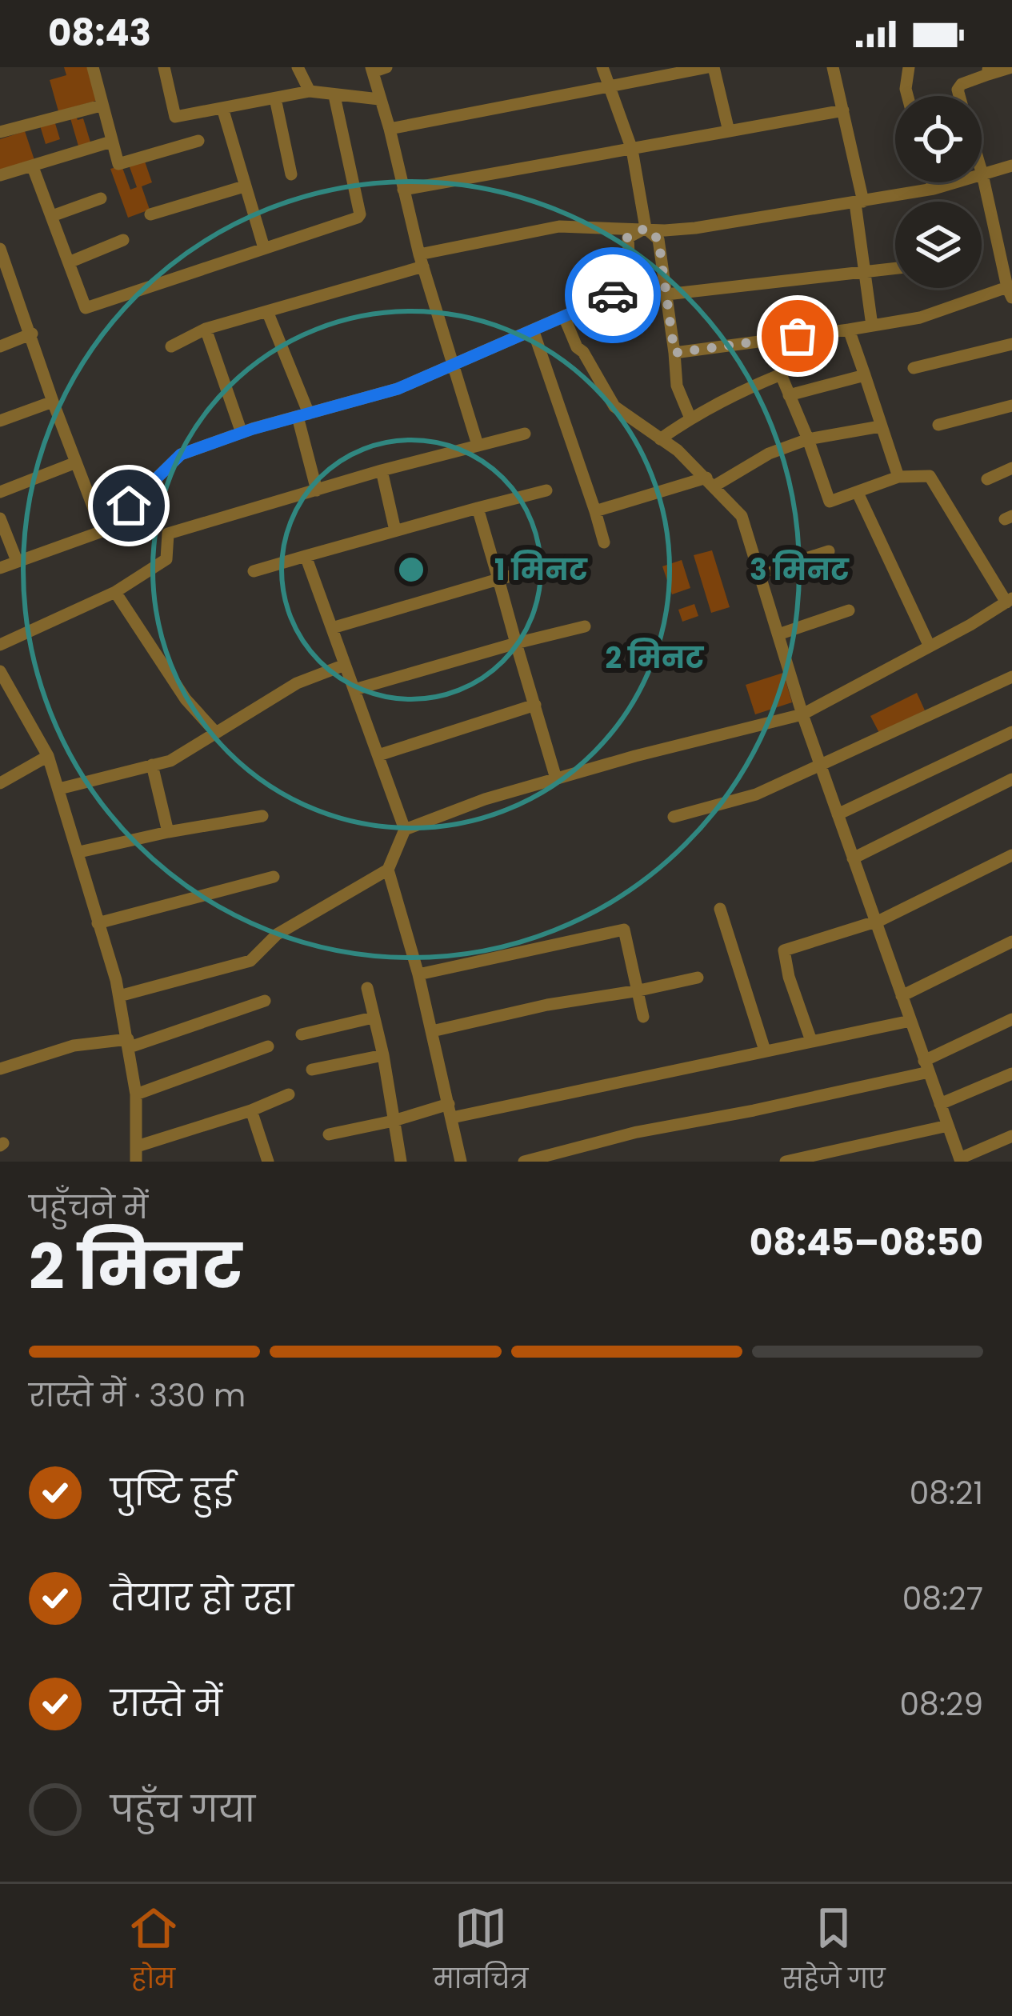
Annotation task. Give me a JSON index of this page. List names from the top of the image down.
{
  "page": {
    "status": "08:43",
    "heading": ["2 मिनट", "पहुँचने में", "08:45–08:50"],
    "bar": "रास्ते में · 330 m",
    "list": [
      ["पुष्टि हुई", "08:21"],
      ["तैयार हो रहा", "08:27"],
      ["रास्ते में", "08:29"],
      "पहुँच गया"
    ],
    "tabs": ["होम", "मानचित्र", "सहेजे गए"]
  },
  "rings": ["1 मिनट", "3 मिनट", "2 मिनट"]
}
